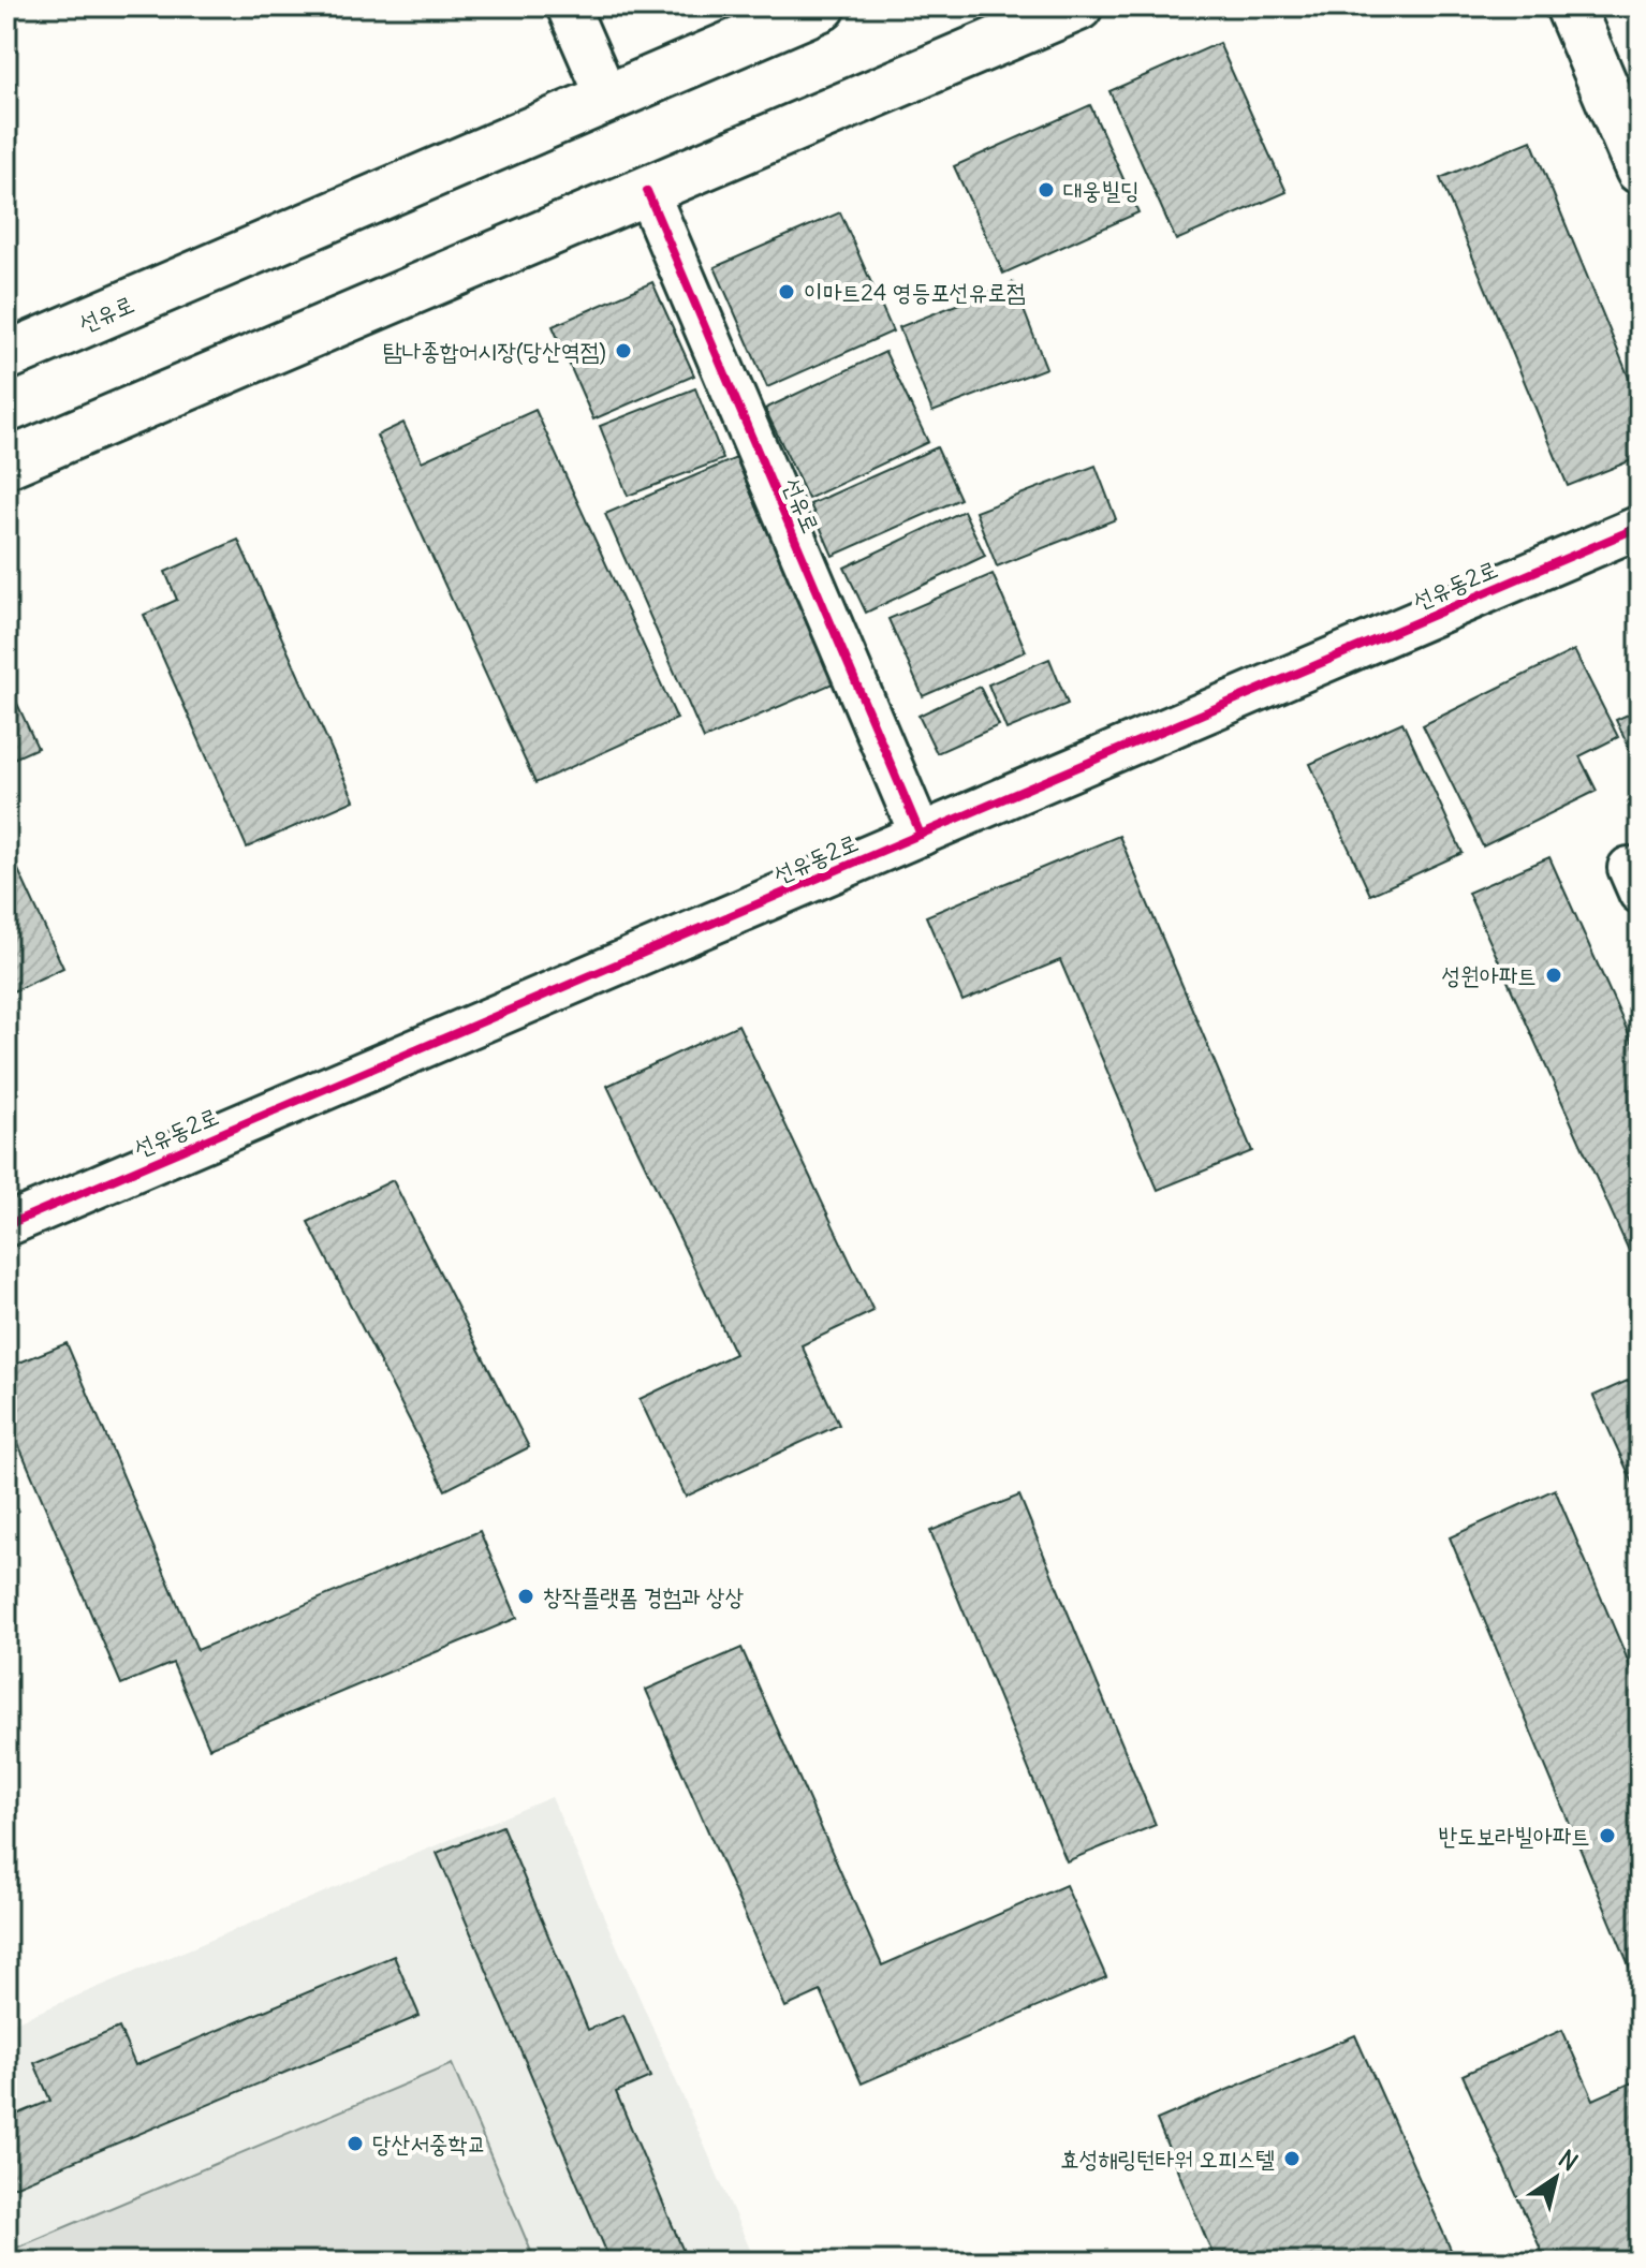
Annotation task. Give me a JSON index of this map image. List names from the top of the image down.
{
  "streets": {
    "main road": ["선유로"],
    "street": ["선유동2로"]
  },
  "crossings": [
    ["선유로", "선유동2로"]
  ],
  "places": [
    "대웅빌딩",
    "이마트24 영등포선유로점",
    "탐나종합어시장(당산역점)",
    "성원아파트",
    "창작플랫폼 경험과 상상",
    "반도보라빌아파트",
    "당산서중학교",
    "효성해링턴타워 오피스텔"
  ],
  "north": "top right"
}
